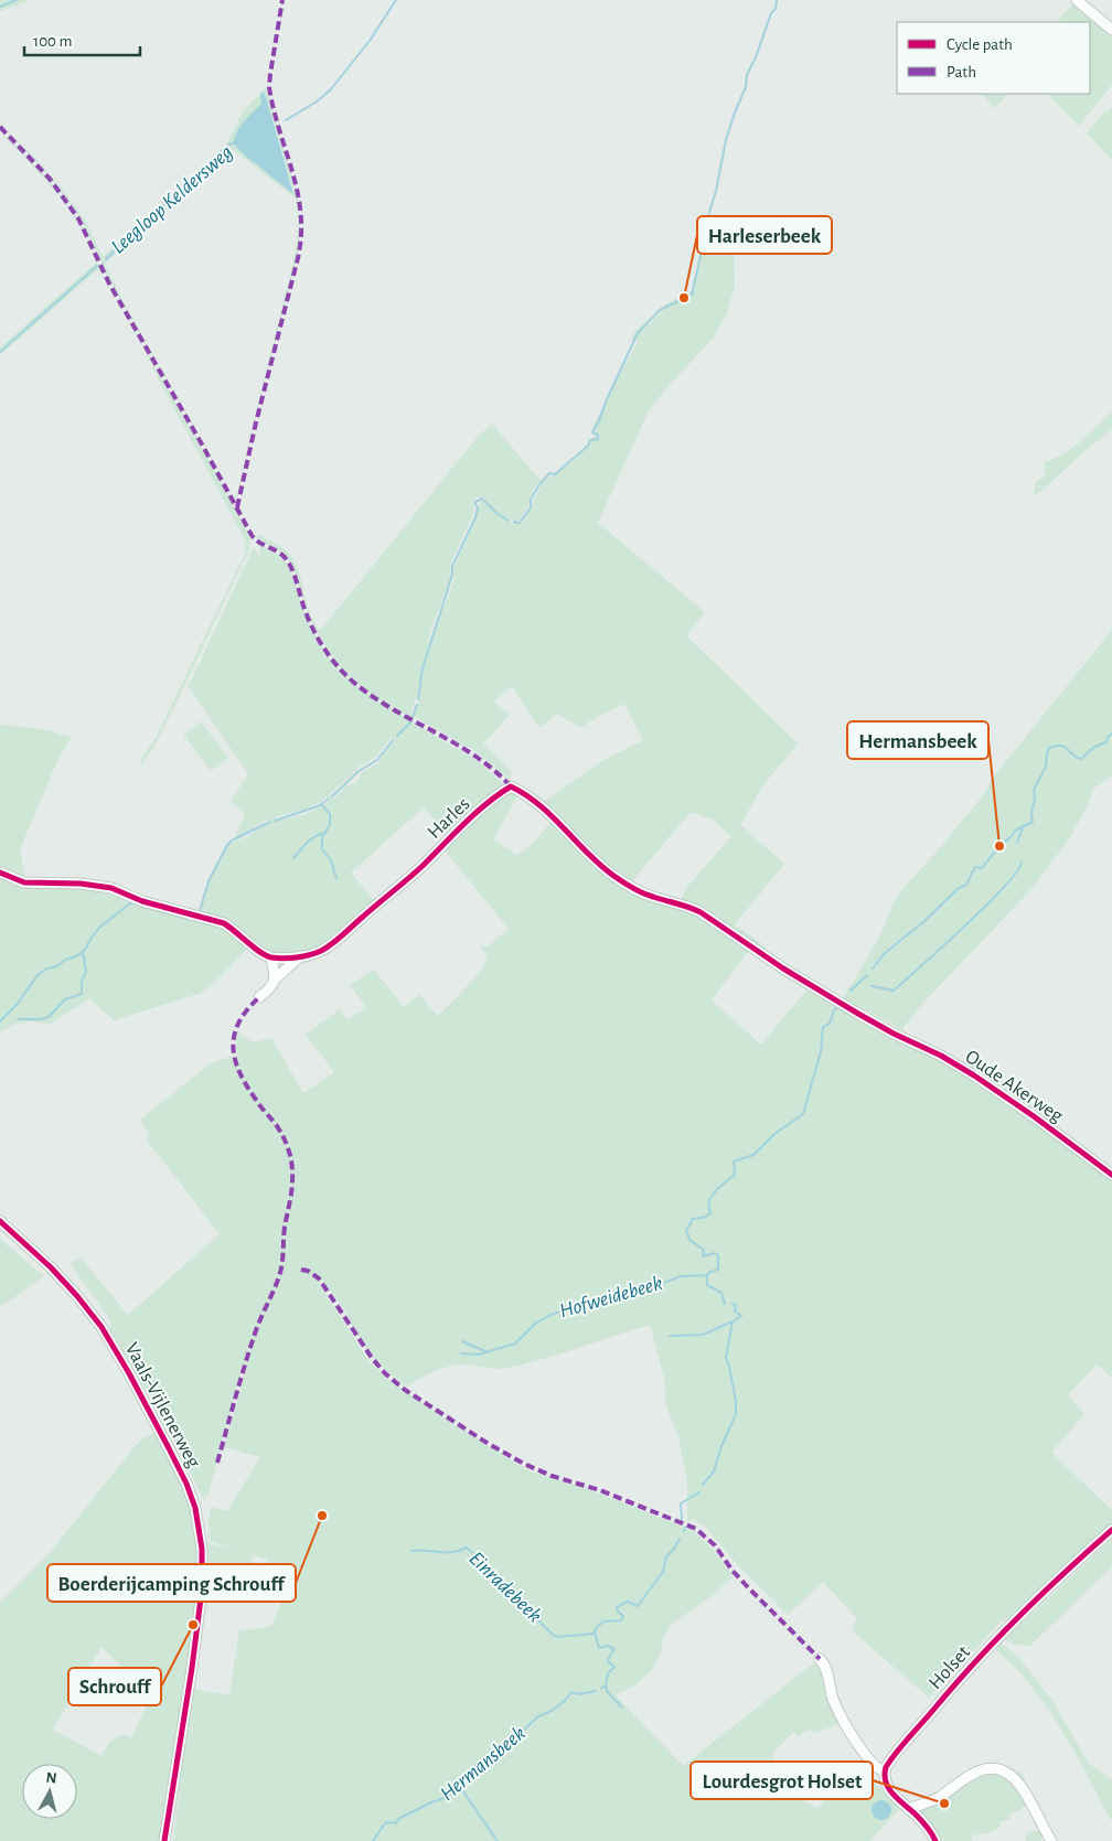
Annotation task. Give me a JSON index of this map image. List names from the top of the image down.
{
  "streets": {
    "street": [
      "Harles",
      "Oude Akerweg",
      "Vaals-Vijlenerweg",
      "Holset"
    ]
  },
  "crossings": [
    ["Harles", "Oude Akerweg"]
  ],
  "water": [
    "Leegloop Keldersweg",
    "Hofweidebeek",
    "Einradebeek",
    "Hermansbeek"
  ],
  "places": [
    "Harleserbeek",
    "Hermansbeek",
    "Boerderijcamping Schrouff",
    "Schrouff",
    "Lourdesgrot Holset"
  ],
  "legend": ["Cycle path", "Path"],
  "scale_bar": "100 m",
  "north": "top"
}
